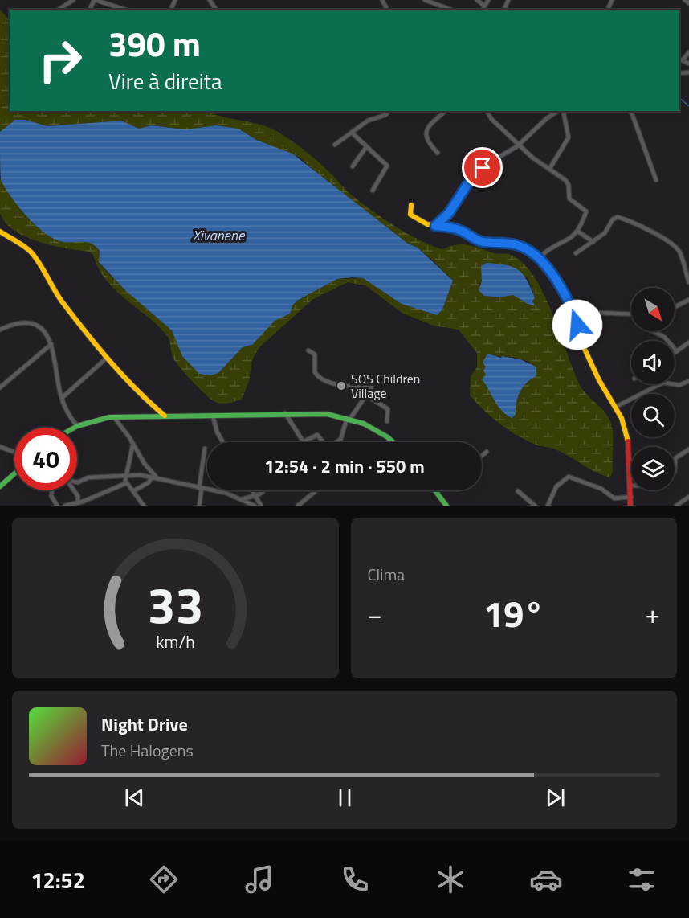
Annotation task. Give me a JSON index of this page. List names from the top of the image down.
{
  "water": ["Xivanene"],
  "places": ["SOS Children Village"],
  "north": "bottom right",
  "page": {
    "turn": ["390 m", "Vire à direita"],
    "limit": "40",
    "trip": "12:54 · 2 min · 550 m",
    "tile": "Clima",
    "heat": ["−", "19°", "+"],
    "song": ["Night Drive", "The Halogens"],
    "tabs": "12:52",
    "gauge": ["33", "km/h"]
  }
}
